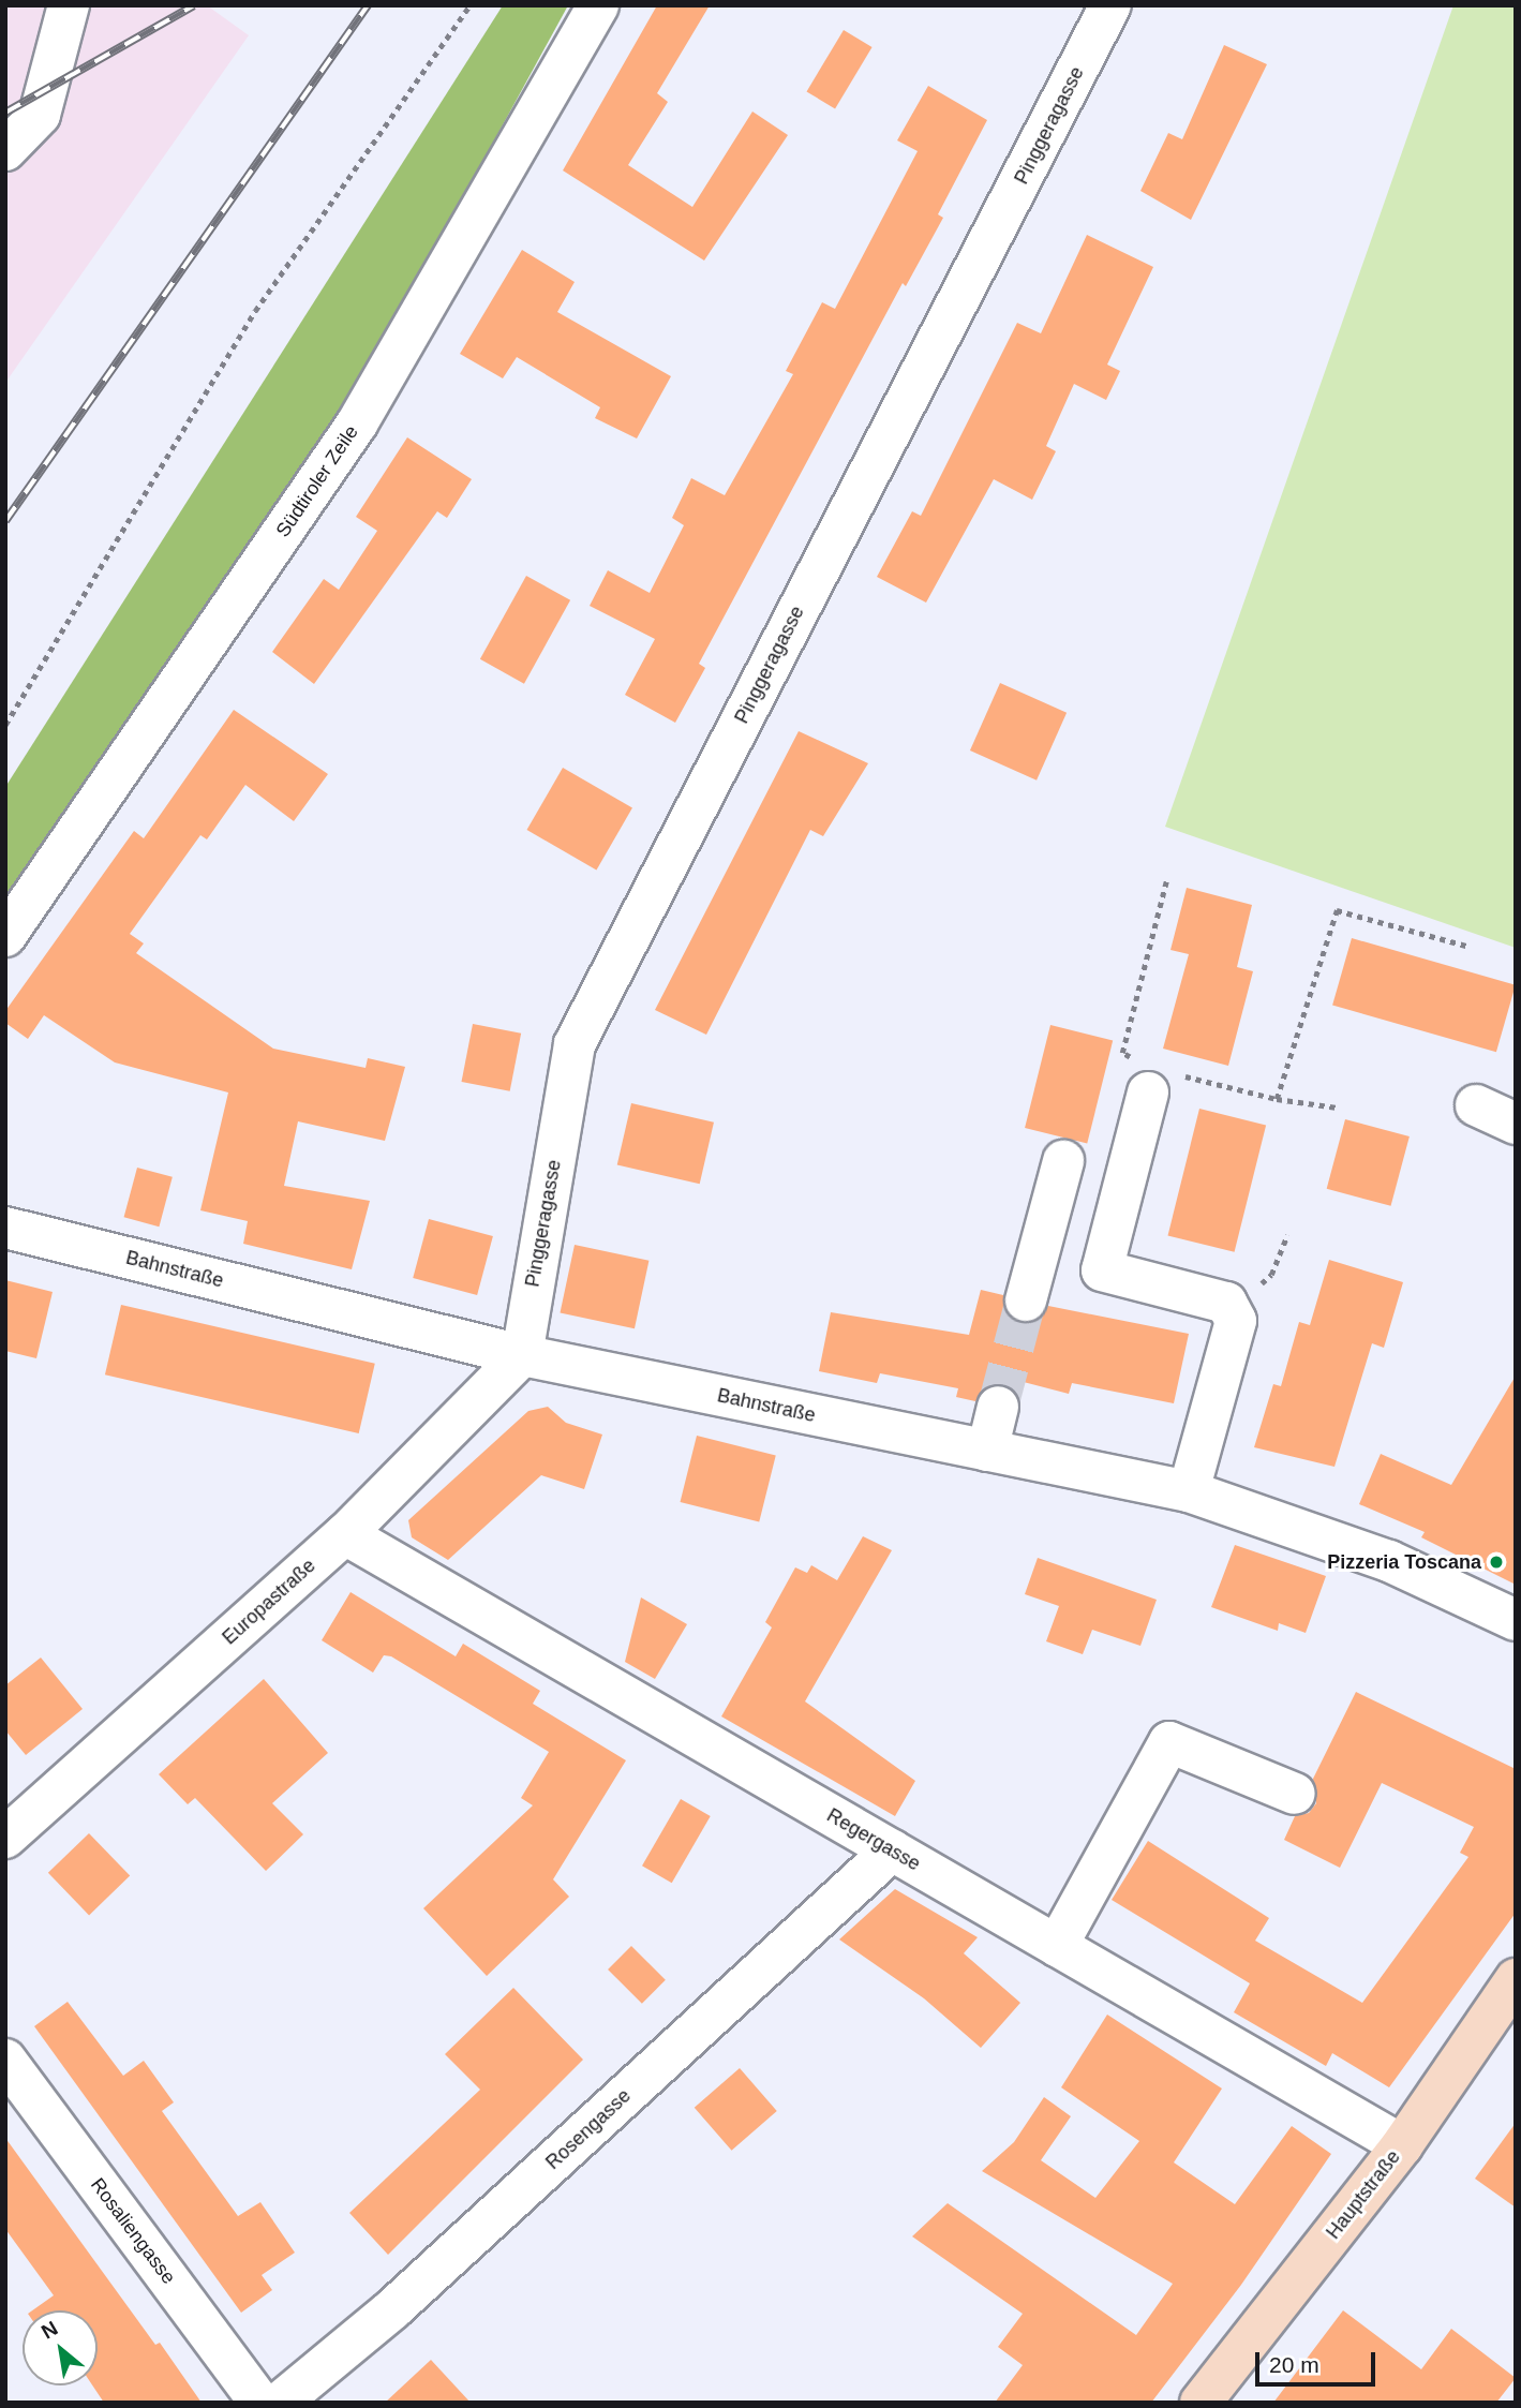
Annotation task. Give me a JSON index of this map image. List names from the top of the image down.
{
  "streets": {
    "main road": ["Hauptstraße"],
    "street": [
      "Pinggeragasse",
      "Südtiroler Zeile",
      "Bahnstraße",
      "Europastraße",
      "Regergasse",
      "Rosengasse",
      "Rosaliengasse"
    ]
  },
  "crossings": [
    ["Pinggeragasse", "Bahnstraße"],
    ["Pinggeragasse", "Europastraße"],
    ["Bahnstraße", "Europastraße"],
    ["Europastraße", "Regergasse"],
    ["Regergasse", "Rosengasse"],
    ["Regergasse", "Hauptstraße"]
  ],
  "places": ["Pizzeria Toscana"],
  "scale_bar": "20 m",
  "north": "top left"
}
